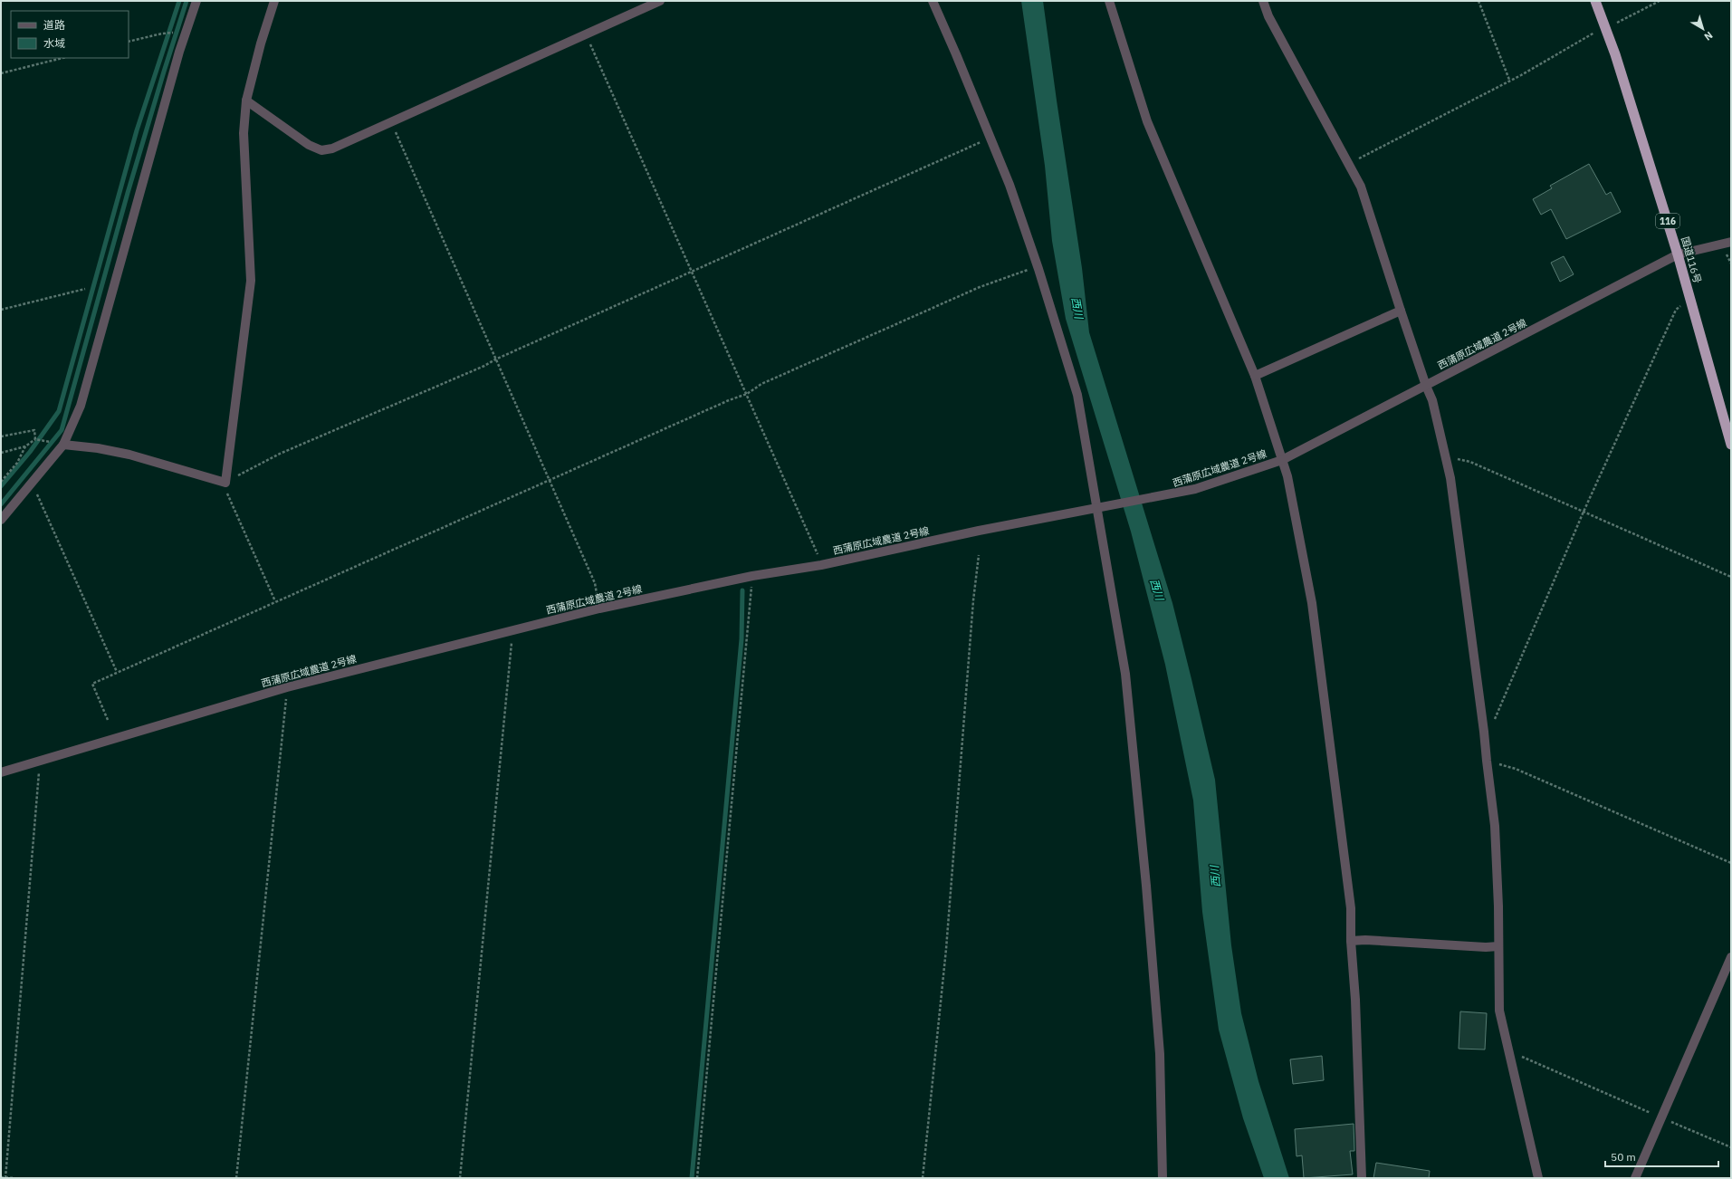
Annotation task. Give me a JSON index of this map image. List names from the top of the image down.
{
  "streets": {
    "highway": ["116", "国道116号"],
    "street": ["西蒲原広域農道 2号線"]
  },
  "crossings": [
    ["国道116号", "西蒲原広域農道 2号線"]
  ],
  "water": ["西川"],
  "legend": ["道路", "水域"],
  "scale_bar": "50 m",
  "north": "bottom right"
}
